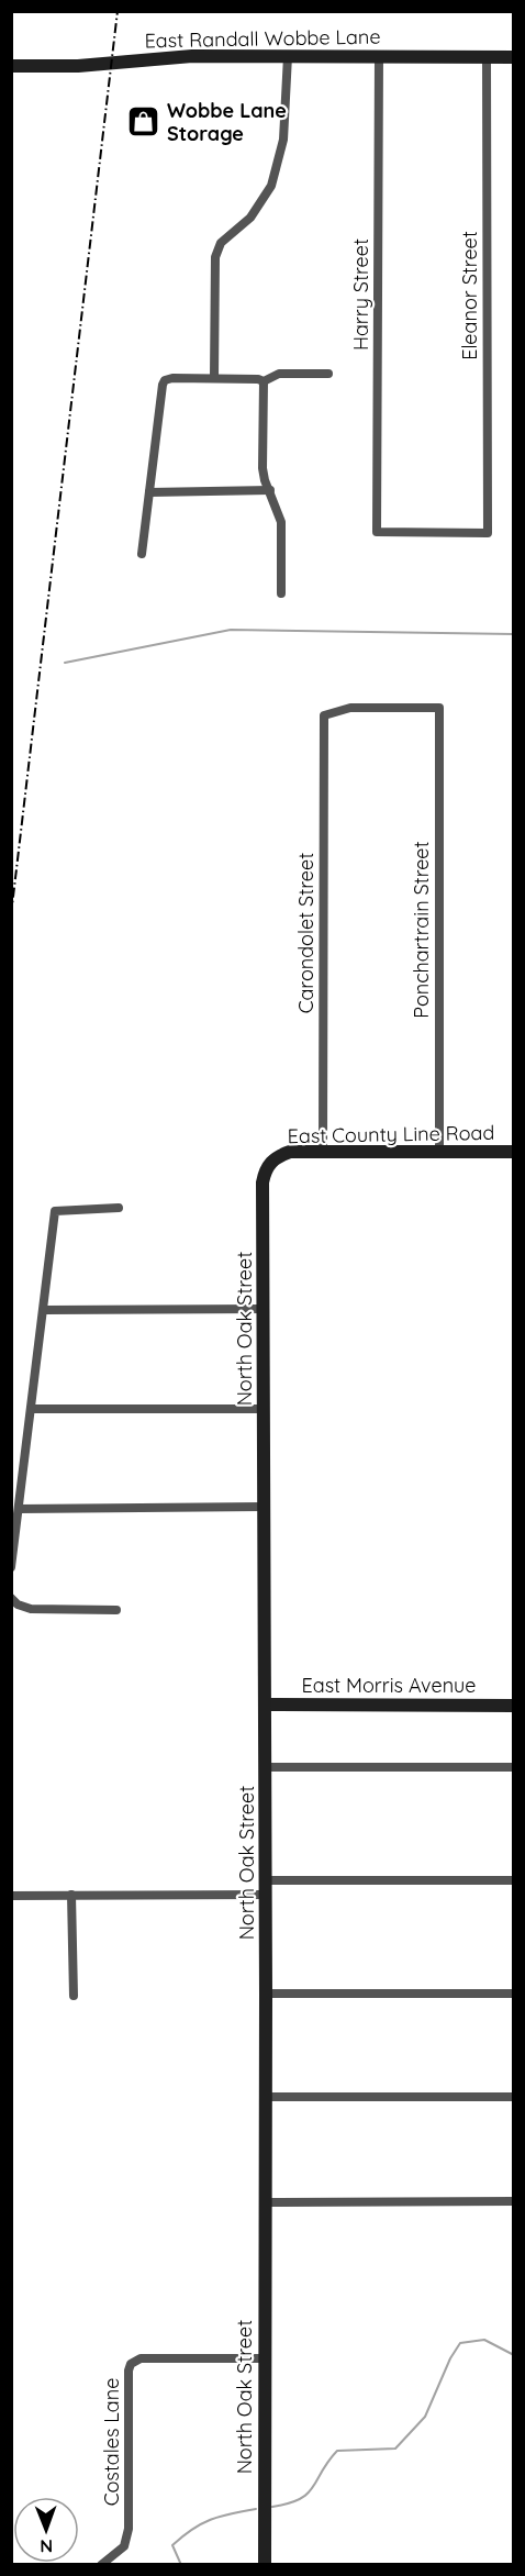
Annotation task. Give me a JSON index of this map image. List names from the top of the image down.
{
  "streets": {
    "street": [
      "East Randall Wobbe Lane",
      "Harry Street",
      "Eleanor Street",
      "Ponchartrain Street",
      "Carondolet Street",
      "East County Line Road",
      "North Oak Street",
      "East Morris Avenue",
      "Costales Lane"
    ]
  },
  "crossings": [
    ["East Randall Wobbe Lane", "Harry Street"],
    ["East Randall Wobbe Lane", "Eleanor Street"],
    ["Harry Street", "Eleanor Street"],
    ["Ponchartrain Street", "Carondolet Street"],
    ["Ponchartrain Street", "East County Line Road"],
    ["Carondolet Street", "East County Line Road"],
    ["East County Line Road", "North Oak Street"],
    ["North Oak Street", "East Morris Avenue"],
    ["North Oak Street", "Costales Lane"]
  ],
  "places": {
    "shop": ["Wobbe Lane Storage"]
  },
  "north": "bottom"
}
